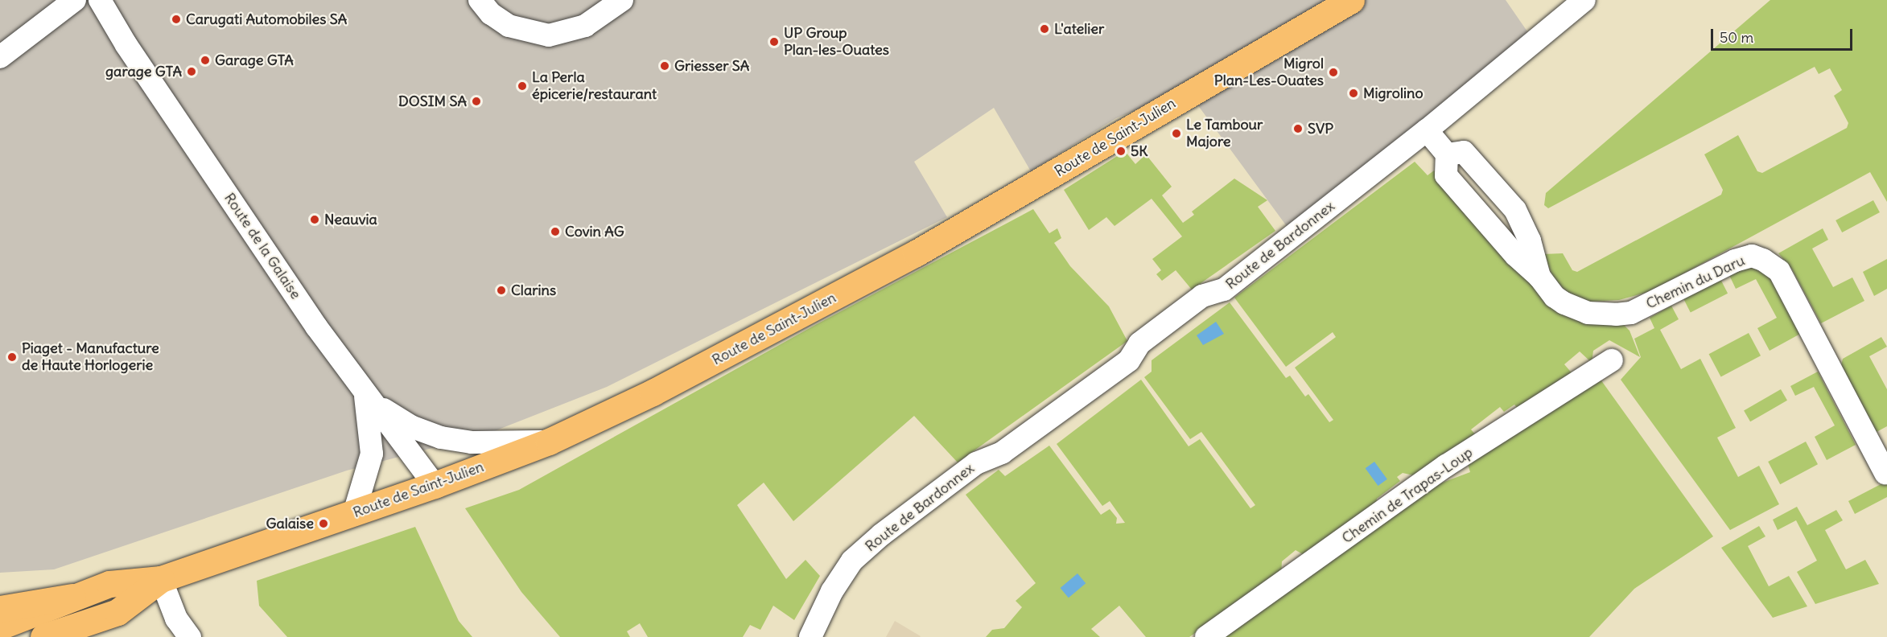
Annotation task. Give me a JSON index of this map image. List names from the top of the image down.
{
  "streets": {
    "main road": ["Route de Saint-Julien"],
    "street": [
      "Route de Bardonnex",
      "Route de la Galaise",
      "Chemin du Daru",
      "Chemin de Trapas-Loup"
    ]
  },
  "crossings": [
    ["Route de Saint-Julien", "Route de la Galaise"],
    ["Route de Bardonnex", "Chemin du Daru"]
  ],
  "places": [
    "Carugati Automobiles SA",
    "L'atelier",
    "UP Group Plan-les-Ouates",
    "Garage GTA",
    "Griesser SA",
    "garage GTA",
    "Migrol Plan-Les-Ouates",
    "La Perla épicerie/restaurant",
    "Migrolino",
    "DOSIM SA",
    "SVP",
    "Le Tambour Majore",
    "5K",
    "Neauvia",
    "Covin AG",
    "Clarins",
    "Piaget - Manufacture de Haute Horlogerie",
    "Galaise"
  ],
  "scale_bar": "50 m"
}
